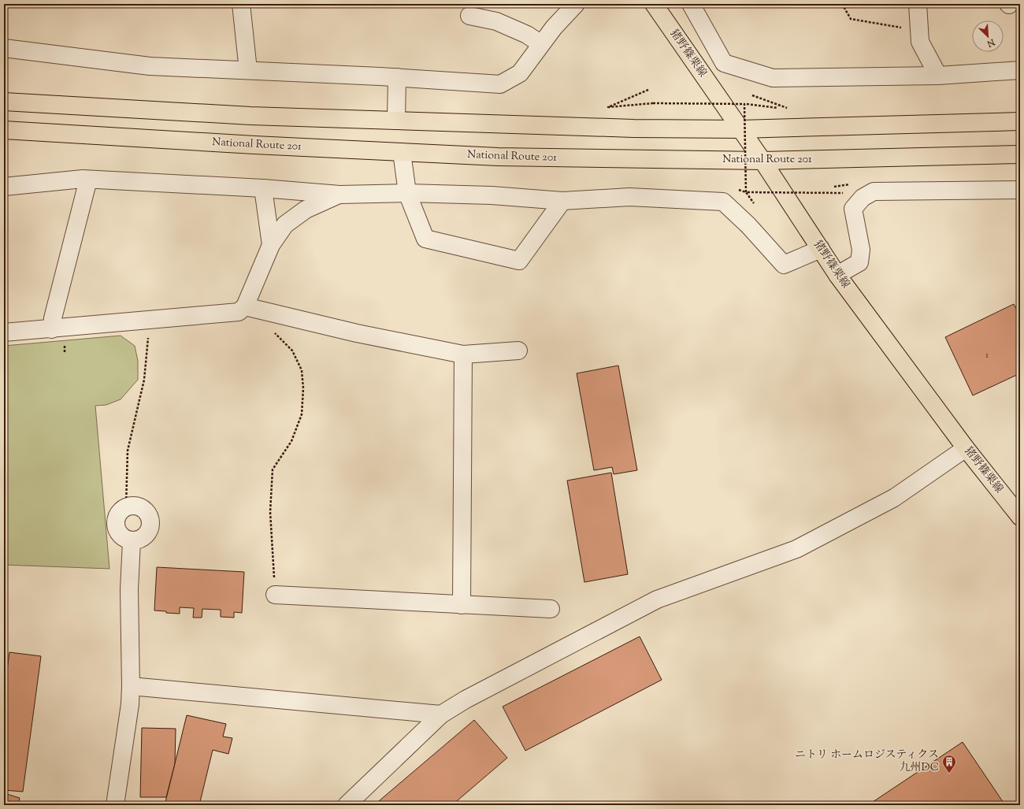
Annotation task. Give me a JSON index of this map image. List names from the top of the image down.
{
  "streets": {
    "main road": ["猪野篠栗線", "National Route 201"]
  },
  "crossings": [
    ["猪野篠栗線", "National Route 201"]
  ],
  "places": {
    "building": ["ニトリ ホームロジスティクス 九州DC"]
  },
  "house_numbers": ["1"],
  "north": "bottom right"
}
